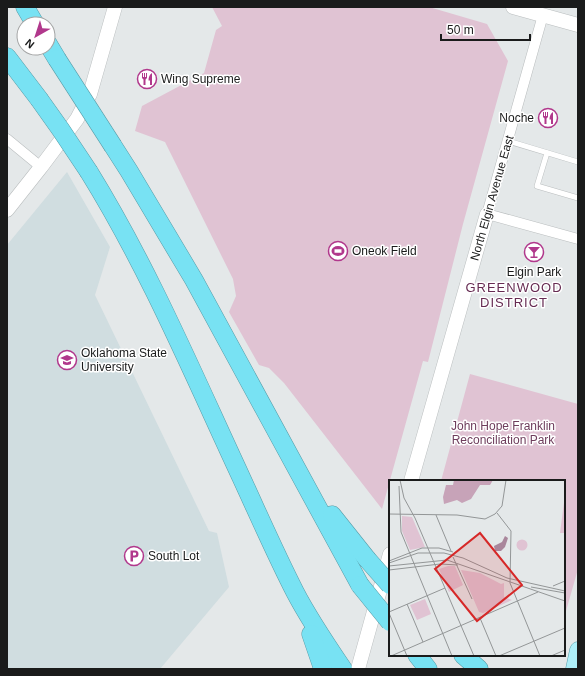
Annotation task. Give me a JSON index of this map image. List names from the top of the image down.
{
  "streets": {
    "street": ["North Elgin Avenue East"]
  },
  "districts": ["GREENWOOD DISTRICT"],
  "parks": ["John Hope Franklin Reconciliation Park"],
  "places": {
    "restaurant": ["Wing Supreme", "Noche"],
    "sports": ["Oneok Field"],
    "bar": ["Elgin Park"],
    "school or university": ["Oklahoma State University"],
    "parking": ["South Lot"]
  },
  "scale_bar": "50 m",
  "north": "bottom left"
}
